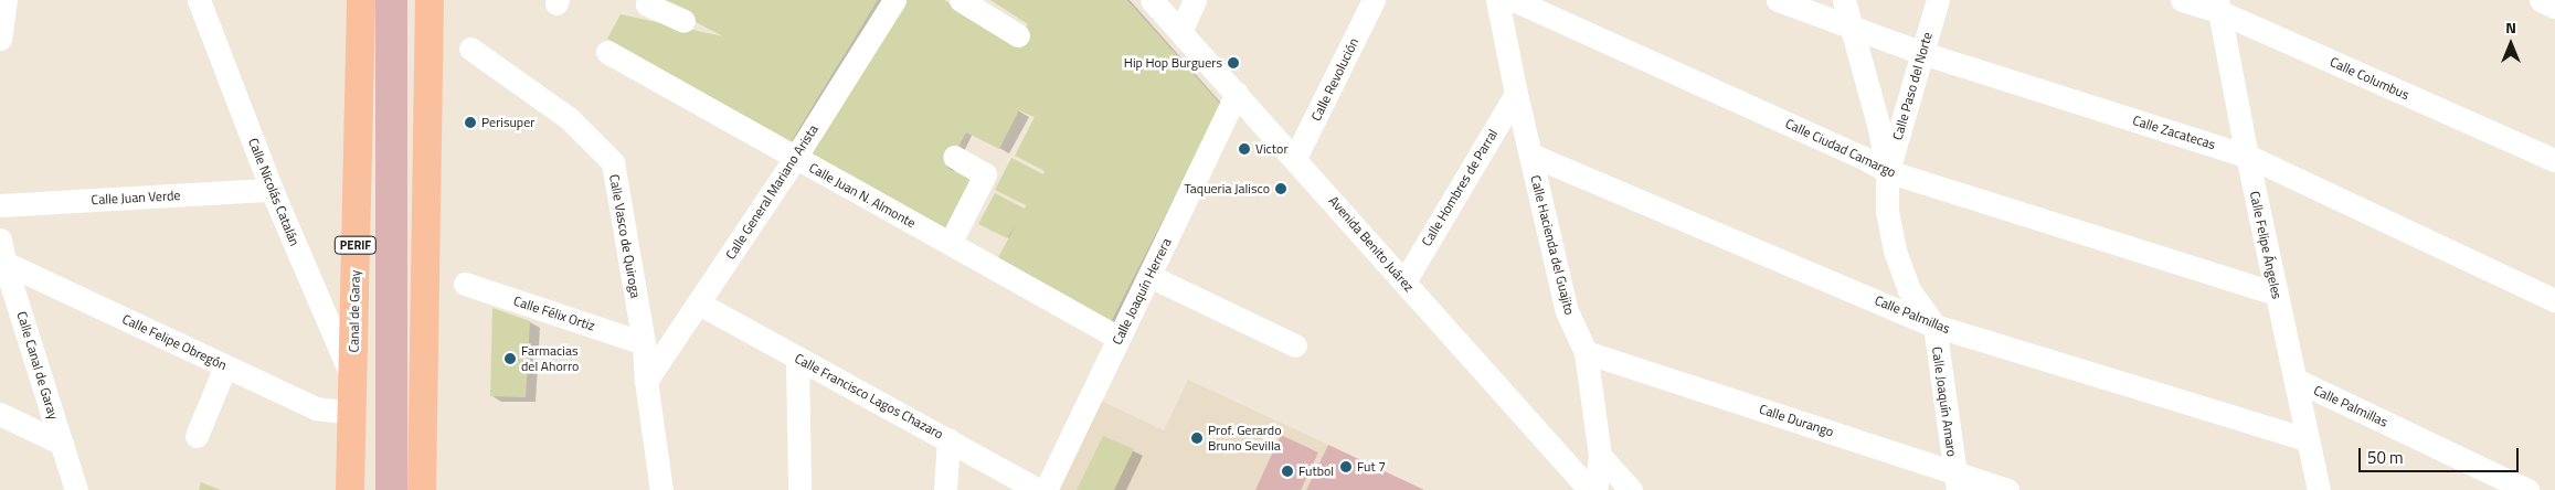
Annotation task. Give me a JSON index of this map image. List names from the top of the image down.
{
  "streets": {
    "main road": ["PERIF", "Canal de Garay"],
    "street": [
      "Calle Columbus",
      "Calle Revolución",
      "Calle Paso del Norte",
      "Calle Zacatecas",
      "Calle Ciudad Camargo",
      "Calle Hombres de Parral",
      "Calle Nicolás Catalán",
      "Calle General Mariano Arista",
      "Calle Juan N. Almonte",
      "Calle Juan Verde",
      "Calle Vasco de Quiroga",
      "Avenida Benito Juárez",
      "Calle Hacienda del Guajito",
      "Calle Felipe Ángeles",
      "Calle Joaquín Herrera",
      "Calle Félix Ortiz",
      "Calle Palmillas",
      "Calle Felipe Obregón",
      "Calle Canal de Garay",
      "Calle Francisco Lagos Chazaro",
      "Calle Joaquín Amaro",
      "Calle Durango"
    ]
  },
  "crossings": [
    ["Calle Columbus", "Calle Felipe Ángeles"],
    ["Calle Revolución", "Avenida Benito Juárez"],
    ["Calle Paso del Norte", "Calle Zacatecas"],
    ["Calle Paso del Norte", "Calle Ciudad Camargo"],
    ["Calle Paso del Norte", "Calle Joaquín Amaro"],
    ["Calle Zacatecas", "Calle Felipe Ángeles"],
    ["Calle Zacatecas", "Calle Joaquín Amaro"],
    ["Calle Ciudad Camargo", "Calle Felipe Ángeles"],
    ["Calle Ciudad Camargo", "Calle Joaquín Amaro"],
    ["Calle Hombres de Parral", "Avenida Benito Juárez"],
    ["Calle Hombres de Parral", "Calle Hacienda del Guajito"],
    ["Calle Nicolás Catalán", "Calle Juan Verde"],
    ["Calle Nicolás Catalán", "Canal de Garay"],
    ["Calle General Mariano Arista", "Calle Juan N. Almonte"],
    ["Calle General Mariano Arista", "Calle Vasco de Quiroga"],
    ["Calle General Mariano Arista", "Calle Francisco Lagos Chazaro"],
    ["Calle Juan N. Almonte", "Calle Joaquín Herrera"],
    ["Calle Vasco de Quiroga", "Calle Félix Ortiz"],
    ["Avenida Benito Juárez", "Calle Joaquín Herrera"],
    ["Calle Hacienda del Guajito", "Calle Palmillas"],
    ["Calle Hacienda del Guajito", "Calle Durango"],
    ["Calle Felipe Ángeles", "Calle Palmillas"],
    ["Canal de Garay", "Calle Felipe Obregón"],
    ["Calle Palmillas", "Calle Joaquín Amaro"],
    ["Calle Felipe Obregón", "Calle Canal de Garay"],
    ["Calle Joaquín Amaro", "Calle Durango"]
  ],
  "places": [
    "Hip Hop Burguers",
    "Perisuper",
    "Victor",
    "Taqueria Jalisco",
    "Farmacias del Ahorro",
    "Prof. Gerardo Bruno Sevilla",
    "Fut 7",
    "Futbol"
  ],
  "scale_bar": "50 m",
  "north": "top"
}
